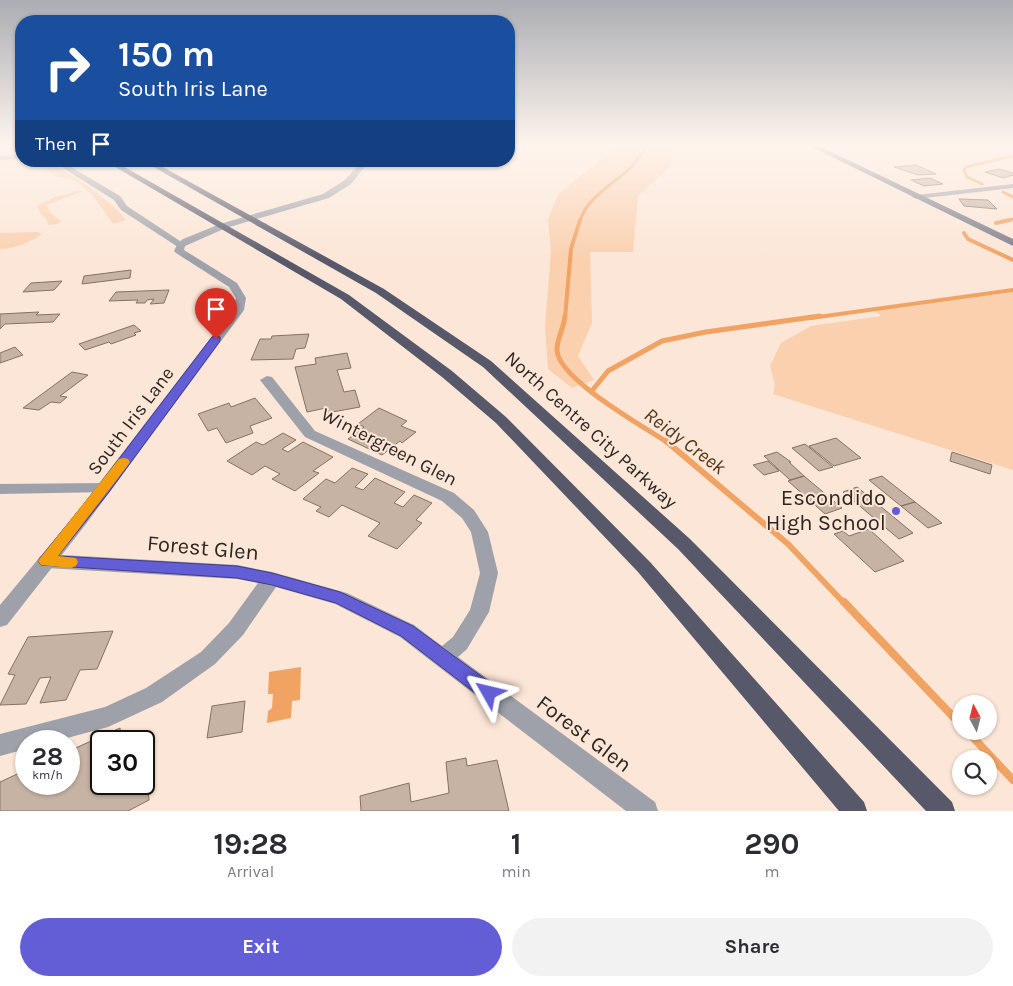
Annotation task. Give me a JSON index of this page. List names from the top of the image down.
{
  "streets": {
    "highway": ["North Centre City Parkway"],
    "street": ["South Iris Lane", "Wintergreen Glen", "Forest Glen"]
  },
  "crossings": [
    ["South Iris Lane", "Forest Glen"],
    ["Wintergreen Glen", "Forest Glen"]
  ],
  "water": ["Reidy Creek"],
  "places": ["Escondido High School"],
  "north": "top",
  "page": {
    "turn": ["150 m", "South Iris Lane"],
    "then": "Then",
    "speed": "28 km/h",
    "limit": "30",
    "eta": [
      "19:28",
      "Arrival",
      "1",
      "min",
      "290",
      "m"
    ],
    "buttons": ["Exit", "Share"]
  }
}
